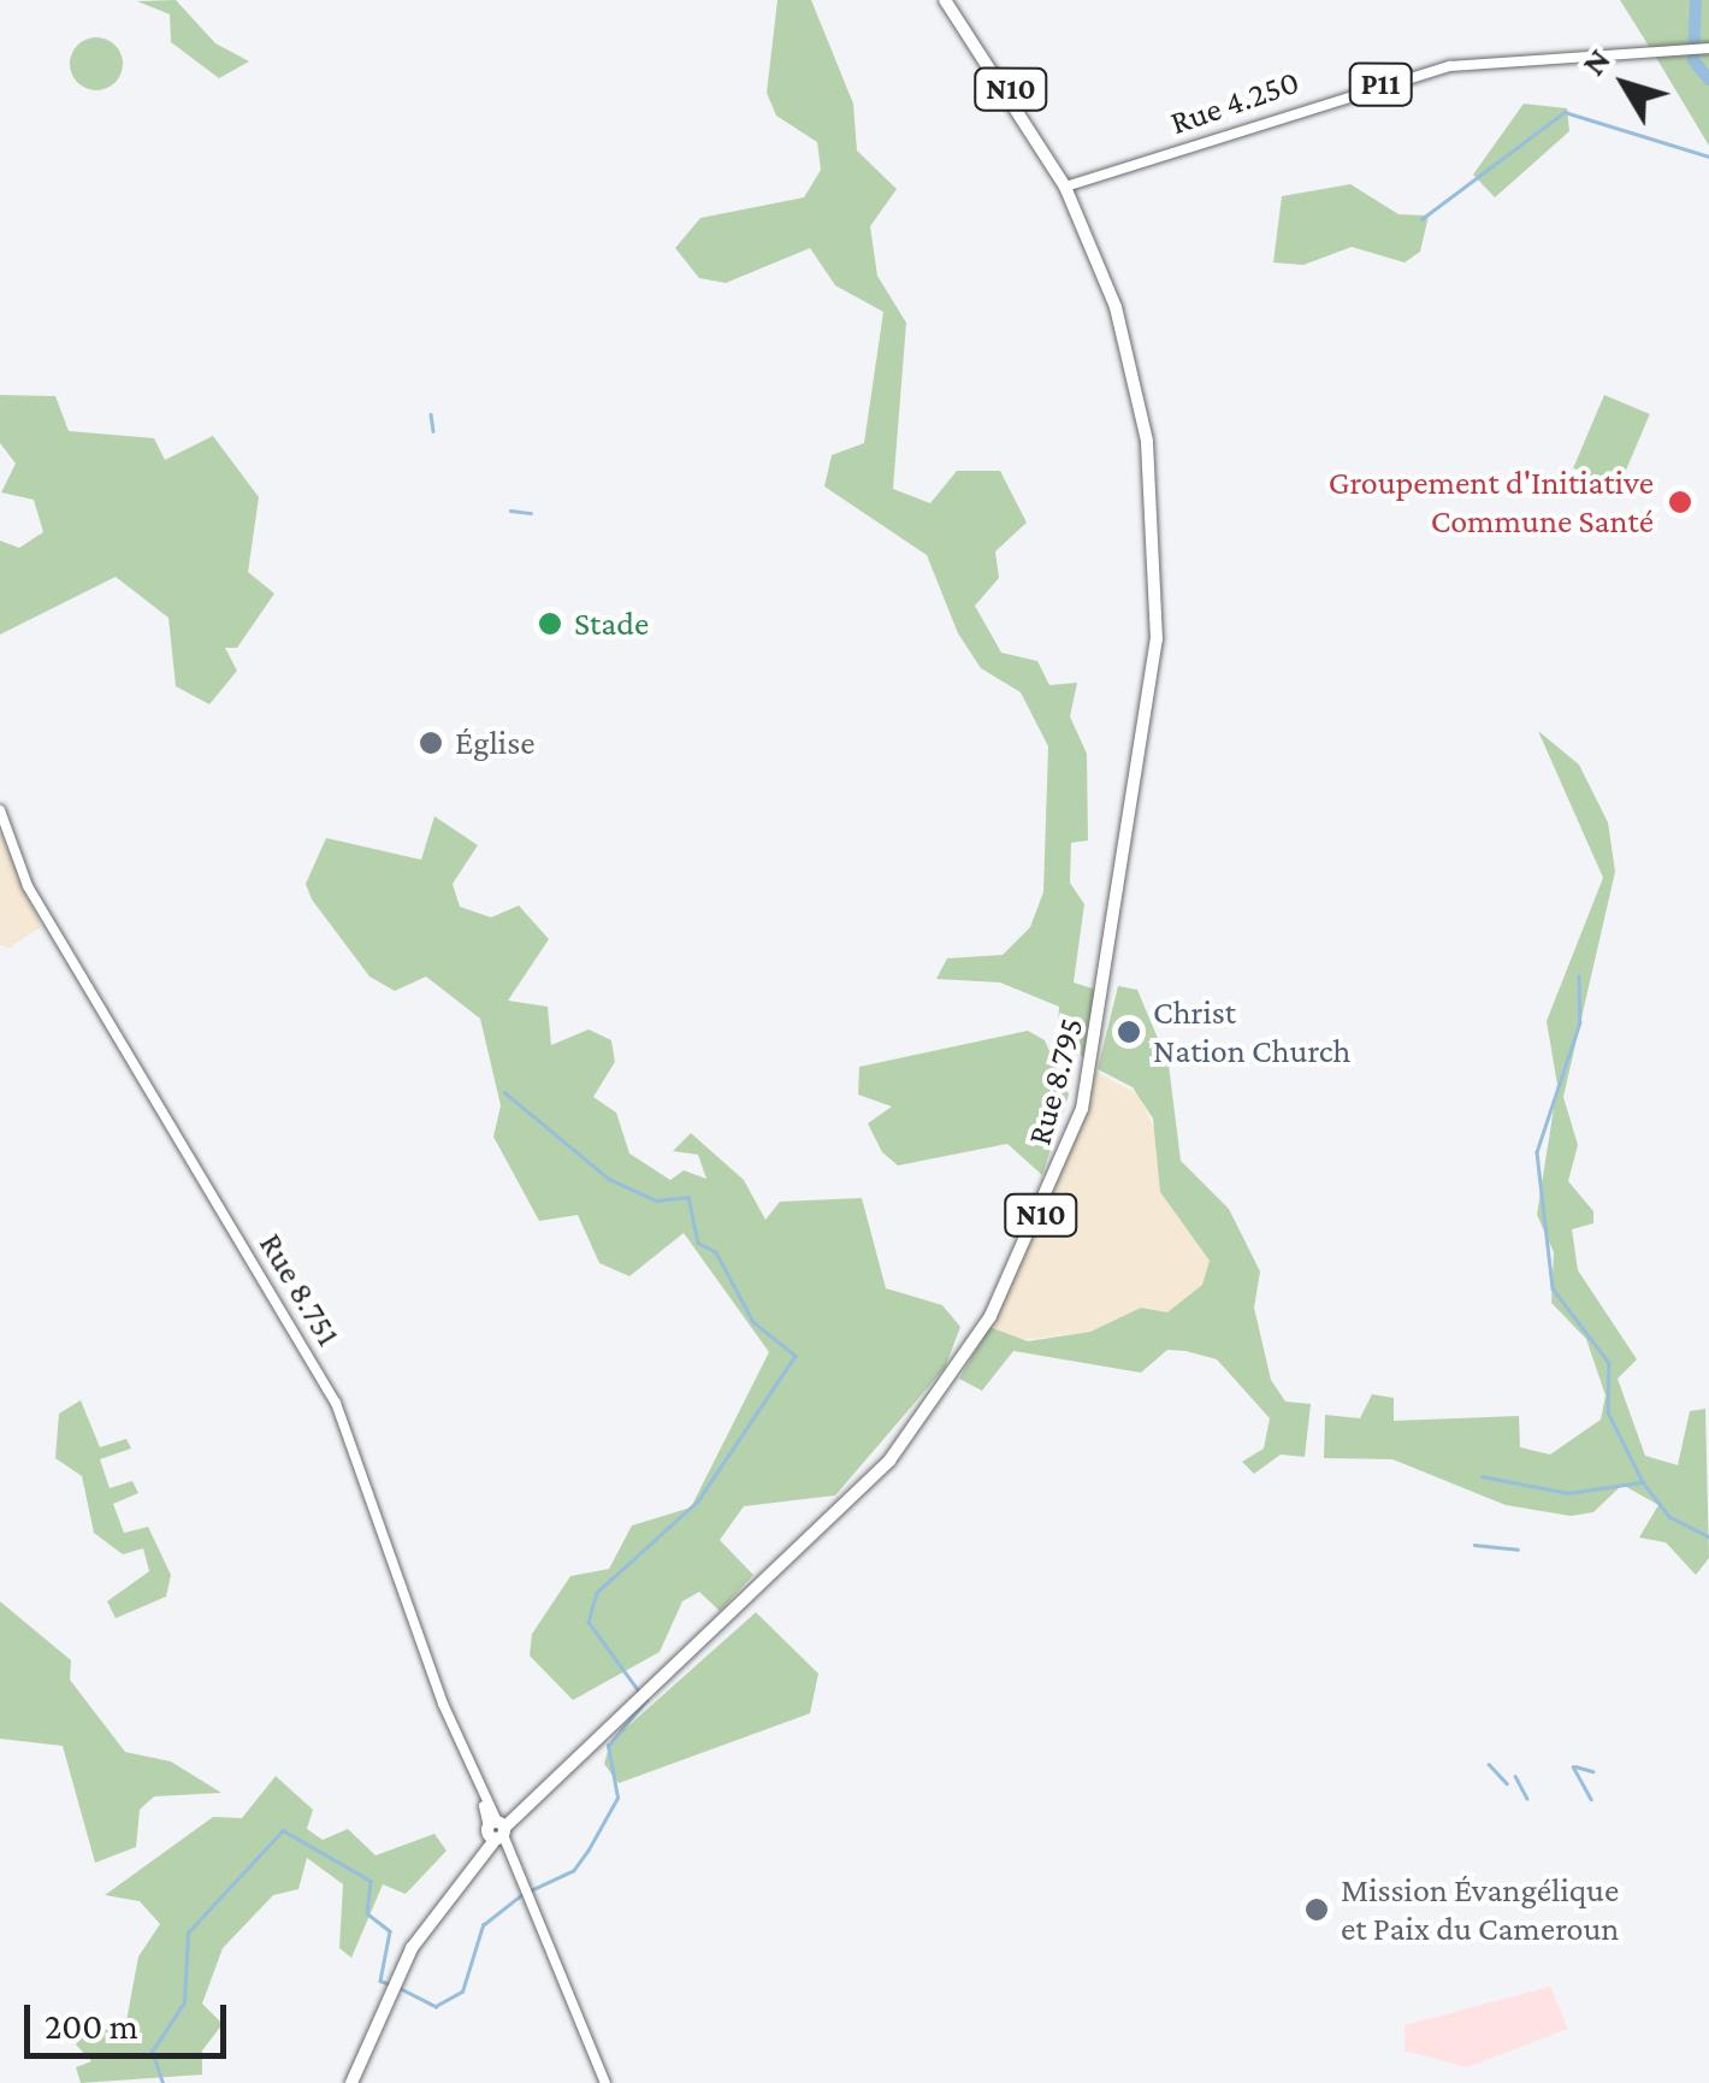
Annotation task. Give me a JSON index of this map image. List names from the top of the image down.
{
  "streets": {
    "highway": ["N10", "Rue 8.795"],
    "main road": ["P11", "Rue 4.250", "Rue 8.751"]
  },
  "crossings": [
    ["N10", "Rue 4.250"],
    ["N10", "Rue 8.795"],
    ["N10", "Rue 8.751"],
    ["Rue 4.250", "Rue 8.795"],
    ["Rue 8.795", "Rue 8.751"]
  ],
  "places": [
    "Groupement d'Initiative Commune Santé",
    "Stade",
    "Église",
    "Christ Nation Church",
    "Mission Évangélique et Paix du Cameroun"
  ],
  "scale_bar": "200 m",
  "north": "top left"
}
